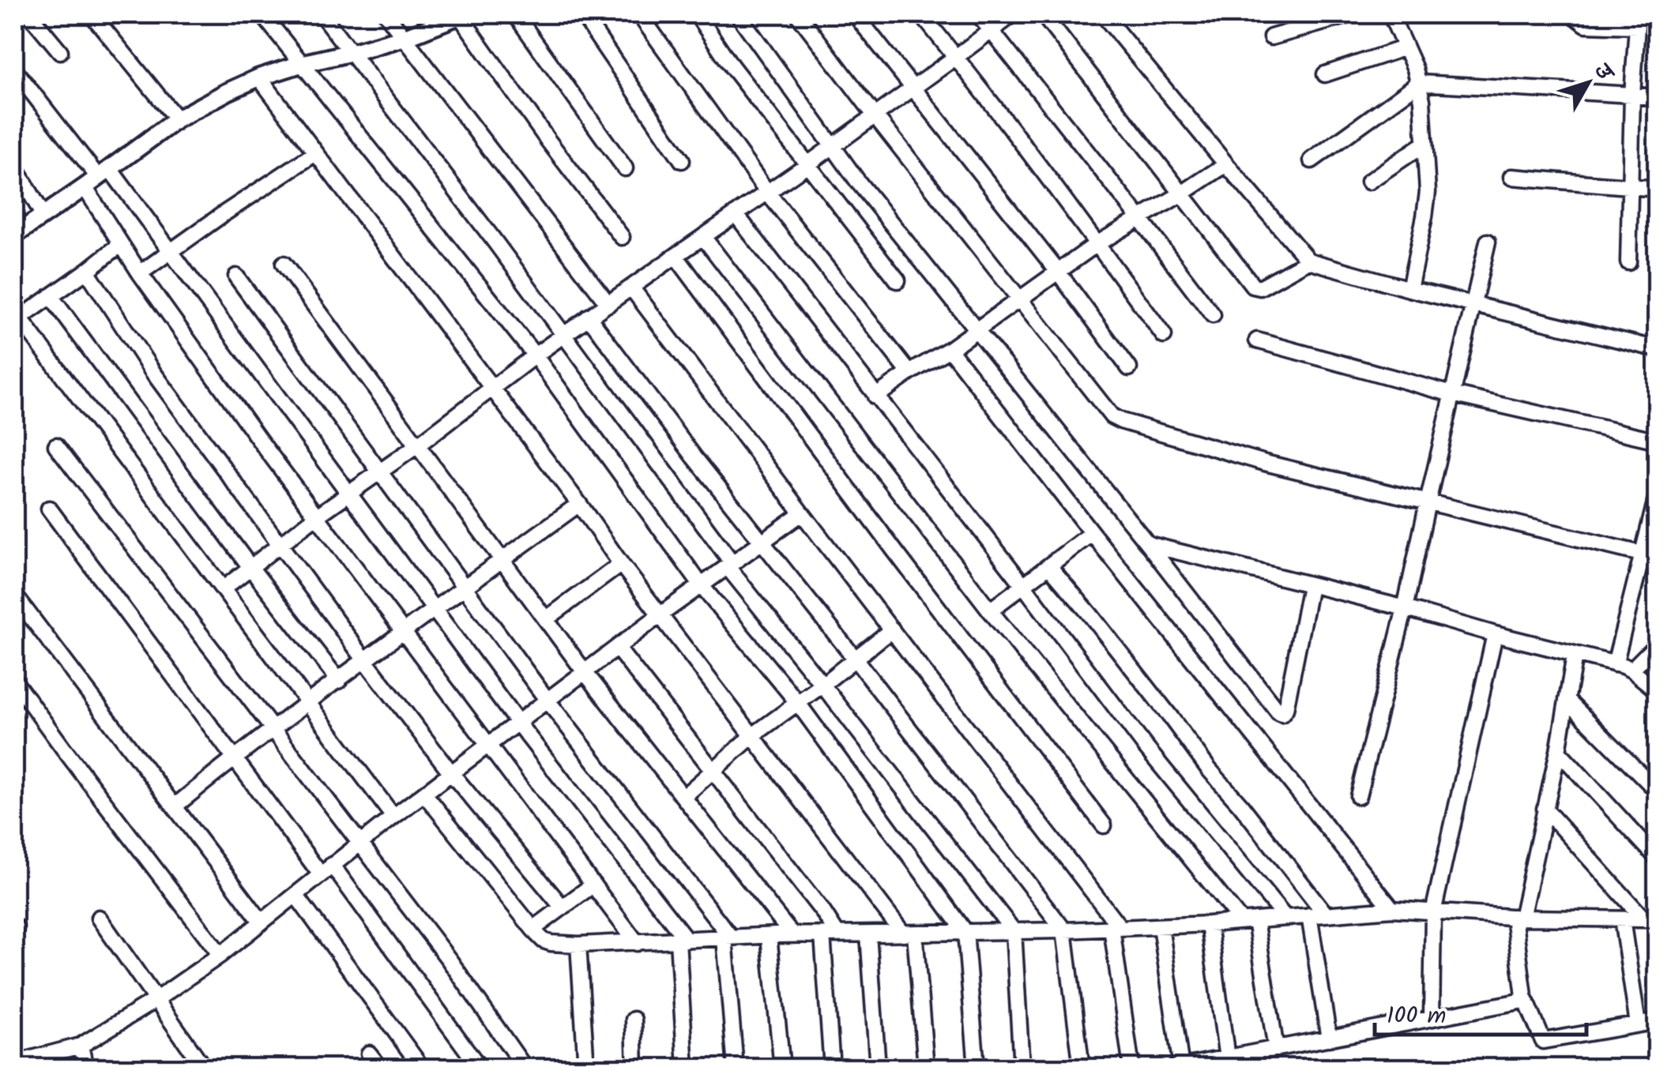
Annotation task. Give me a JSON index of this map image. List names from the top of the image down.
{
  "scale_bar": "100 m",
  "north": "top right"
}
